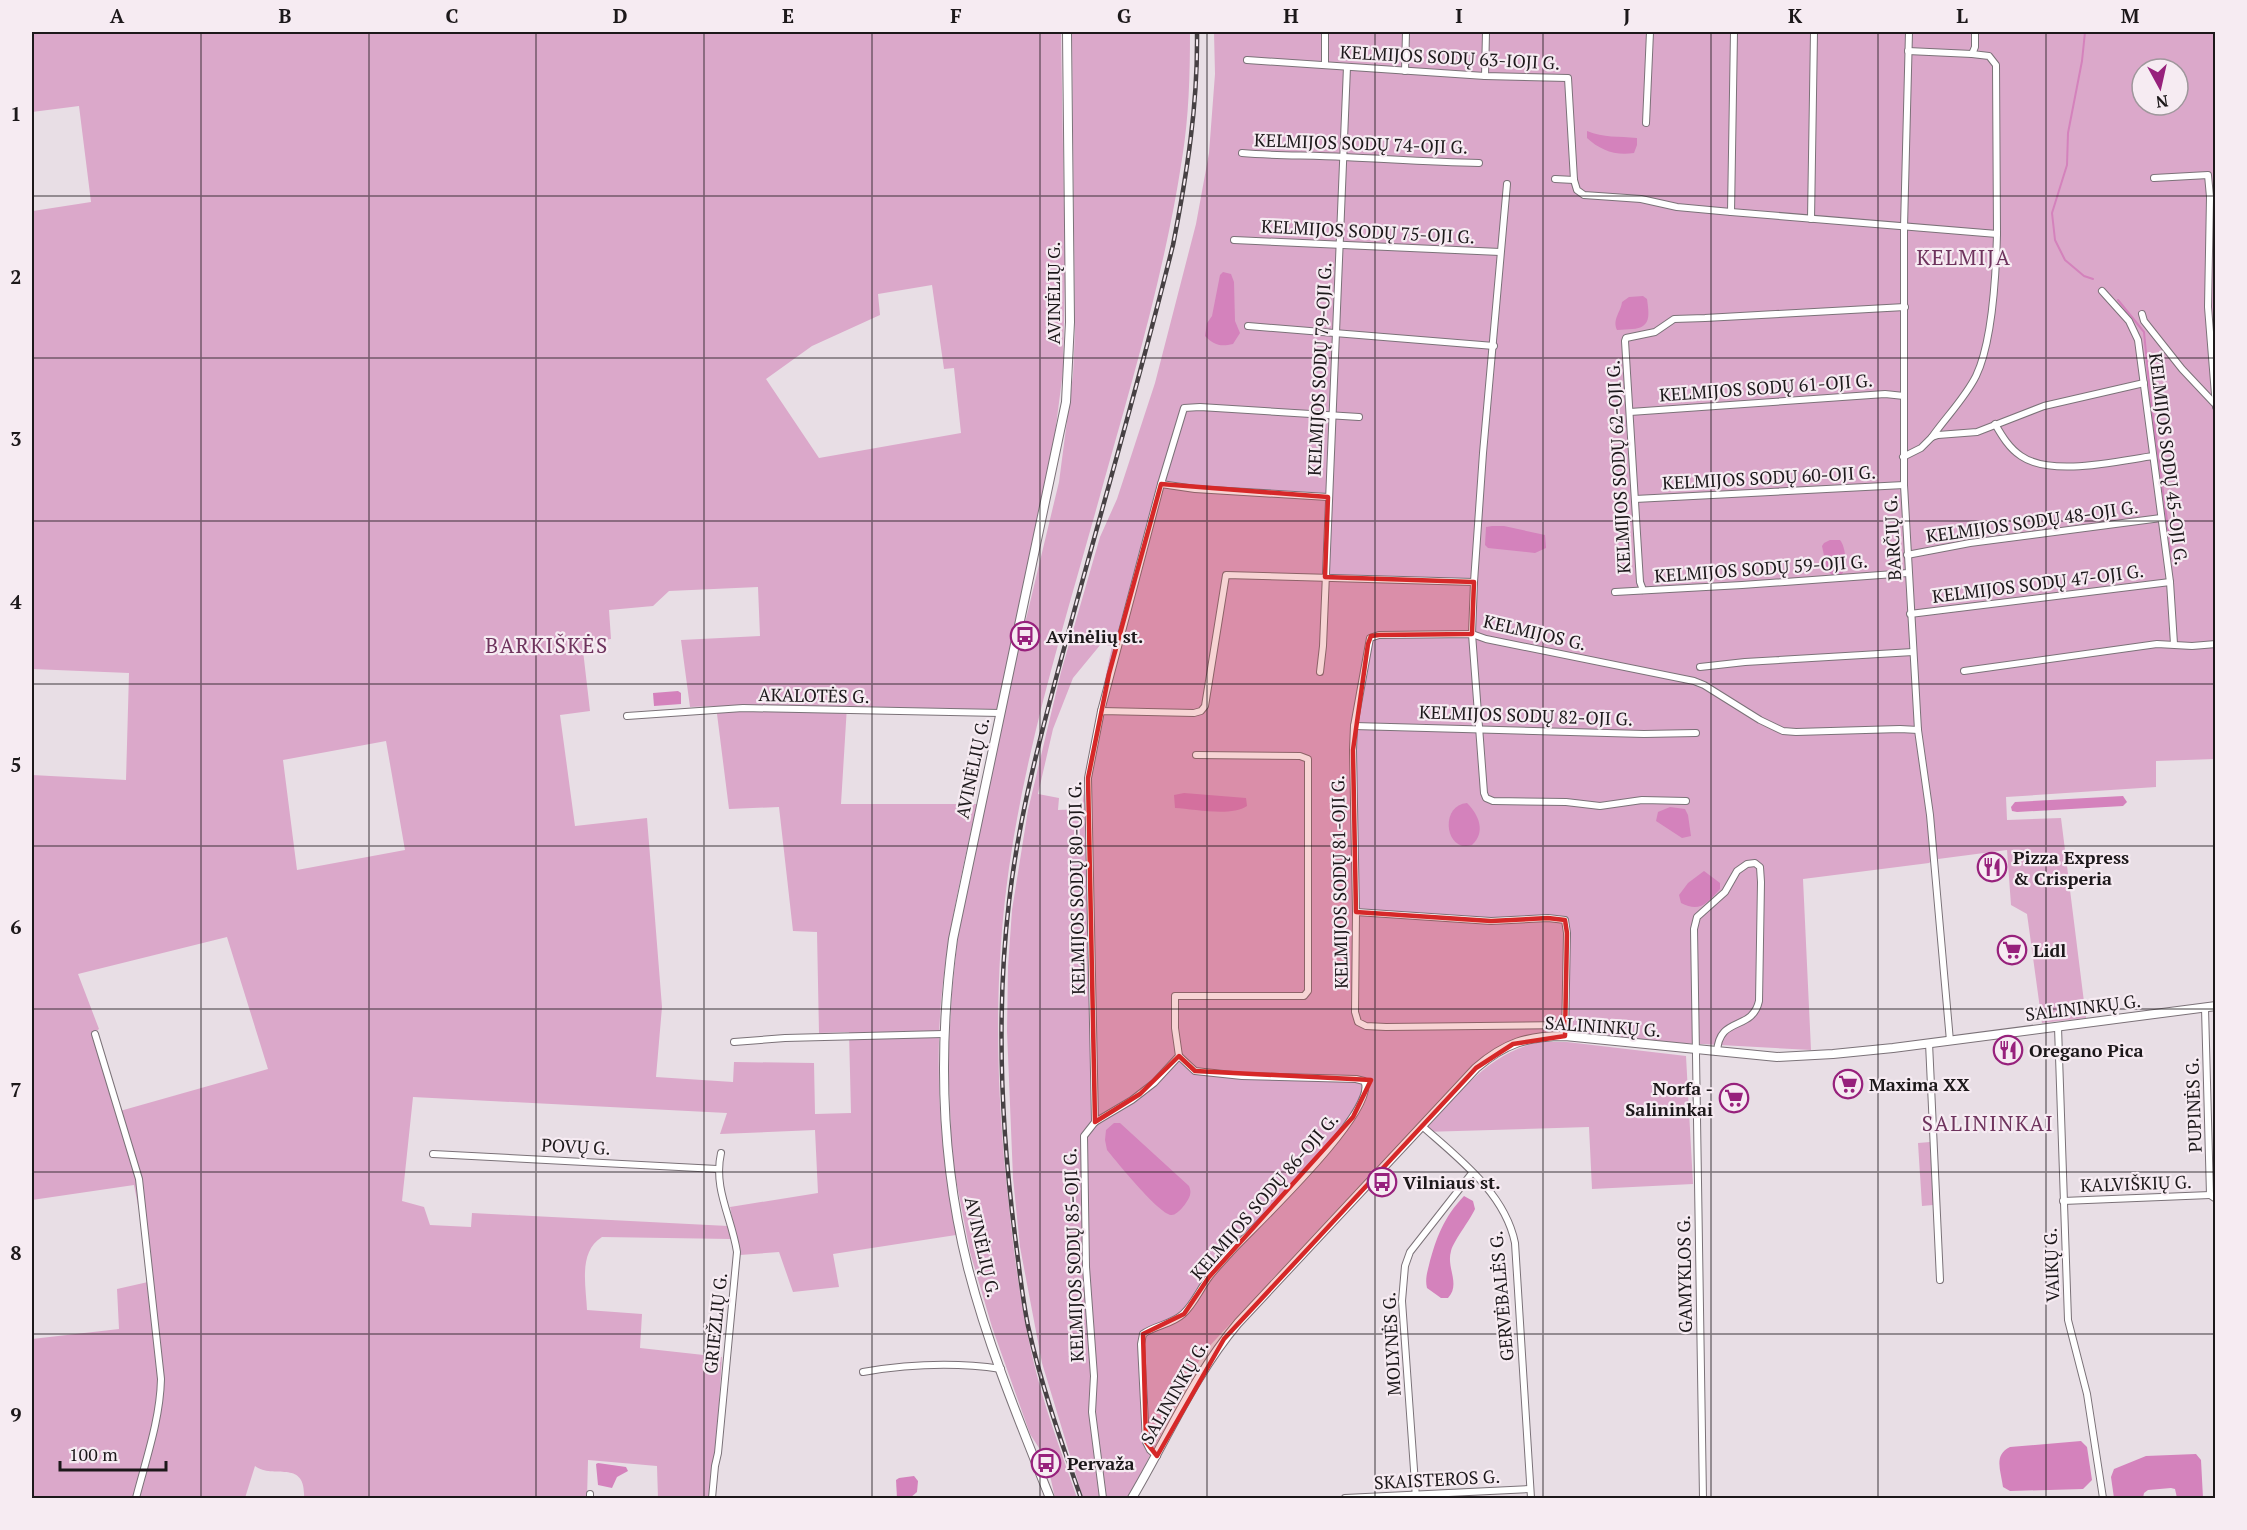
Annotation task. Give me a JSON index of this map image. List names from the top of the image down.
{
  "streets": {
    "main road": ["AVINĖLIŲ G.", "SALININKŲ G."],
    "street": [
      "KELMIJOS SODŲ 63-IOJI G.",
      "KELMIJOS SODŲ 74-OJI G.",
      "KELMIJOS SODŲ 75-OJI G.",
      "KELMIJOS SODŲ 79-OJI G.",
      "KELMIJOS SODŲ 61-OJI G.",
      "KELMIJOS SODŲ 45-OJI G.",
      "KELMIJOS SODŲ 62-OJI G.",
      "KELMIJOS SODŲ 60-OJI G.",
      "KELMIJOS SODŲ 48-OJI G.",
      "BARČIŲ G.",
      "KELMIJOS SODŲ 59-OJI G.",
      "KELMIJOS SODŲ 47-OJI G.",
      "KELMIJOS G.",
      "AKALOTĖS G.",
      "KELMIJOS SODŲ 82-OJI G.",
      "KELMIJOS SODŲ 81-OJI G.",
      "KELMIJOS SODŲ 80-OJI G.",
      "PUPINĖS G.",
      "POVŲ G.",
      "KALVIŠKIŲ G.",
      "KELMIJOS SODŲ 86-OJI G.",
      "KELMIJOS SODŲ 85-OJI G.",
      "VAIKŲ G.",
      "GAMYKLOS G.",
      "GERVĖBALĖS G.",
      "GRIEŽLIŲ G.",
      "MOLYNĖS G.",
      "SKAISTEROS G."
    ]
  },
  "crossings": [
    ["KELMIJOS SODŲ 63-IOJI G.", "KELMIJOS SODŲ 79-OJI G."],
    ["KELMIJOS SODŲ 74-OJI G.", "KELMIJOS SODŲ 79-OJI G."],
    ["KELMIJOS SODŲ 75-OJI G.", "KELMIJOS SODŲ 79-OJI G."],
    ["KELMIJOS SODŲ 75-OJI G.", "KELMIJOS G."],
    ["AVINĖLIŲ G.", "AKALOTĖS G."],
    ["KELMIJOS SODŲ 79-OJI G.", "KELMIJOS SODŲ 80-OJI G."],
    ["KELMIJOS SODŲ 61-OJI G.", "KELMIJOS SODŲ 62-OJI G."],
    ["KELMIJOS SODŲ 61-OJI G.", "BARČIŲ G."],
    ["KELMIJOS SODŲ 45-OJI G.", "KELMIJOS SODŲ 48-OJI G."],
    ["KELMIJOS SODŲ 45-OJI G.", "KELMIJOS SODŲ 47-OJI G."],
    ["KELMIJOS SODŲ 62-OJI G.", "KELMIJOS SODŲ 60-OJI G."],
    ["KELMIJOS SODŲ 62-OJI G.", "BARČIŲ G."],
    ["KELMIJOS SODŲ 62-OJI G.", "KELMIJOS SODŲ 59-OJI G."],
    ["KELMIJOS SODŲ 60-OJI G.", "BARČIŲ G."],
    ["KELMIJOS SODŲ 48-OJI G.", "BARČIŲ G."],
    ["BARČIŲ G.", "KELMIJOS SODŲ 59-OJI G."],
    ["BARČIŲ G.", "KELMIJOS SODŲ 47-OJI G."],
    ["BARČIŲ G.", "KELMIJOS G."],
    ["BARČIŲ G.", "SALININKŲ G."],
    ["KELMIJOS G.", "KELMIJOS SODŲ 81-OJI G."],
    ["KELMIJOS SODŲ 82-OJI G.", "KELMIJOS SODŲ 81-OJI G."],
    ["KELMIJOS SODŲ 80-OJI G.", "KELMIJOS SODŲ 85-OJI G."],
    ["SALININKŲ G.", "PUPINĖS G."],
    ["SALININKŲ G.", "KELMIJOS SODŲ 86-OJI G."],
    ["SALININKŲ G.", "VAIKŲ G."],
    ["SALININKŲ G.", "GAMYKLOS G."],
    ["SALININKŲ G.", "GERVĖBALĖS G."],
    ["PUPINĖS G.", "KALVIŠKIŲ G."],
    ["POVŲ G.", "GRIEŽLIŲ G."],
    ["KALVIŠKIŲ G.", "VAIKŲ G."],
    ["GERVĖBALĖS G.", "MOLYNĖS G."],
    ["GERVĖBALĖS G.", "SKAISTEROS G."],
    ["MOLYNĖS G.", "SKAISTEROS G."]
  ],
  "districts": ["KELMIJA", "BARKIŠKĖS", "SALININKAI"],
  "places": {
    "bus stop": ["Avinėlių st.", "Vilniaus st.", "Pervaža"],
    "restaurant": ["Pizza Express & Crisperia", "Oregano Pica"],
    "supermarket": ["Lidl", "Maxima XX", "Norfa - Salininkai"]
  },
  "scale_bar": "100 m",
  "north": "bottom",
  "grid": {
    "columns": [
      "A",
      "B",
      "C",
      "D",
      "E",
      "F",
      "G",
      "H",
      "I",
      "J",
      "K",
      "L",
      "M"
    ],
    "rows": [
      "1",
      "2",
      "3",
      "4",
      "5",
      "6",
      "7",
      "8",
      "9"
    ]
  }
}
